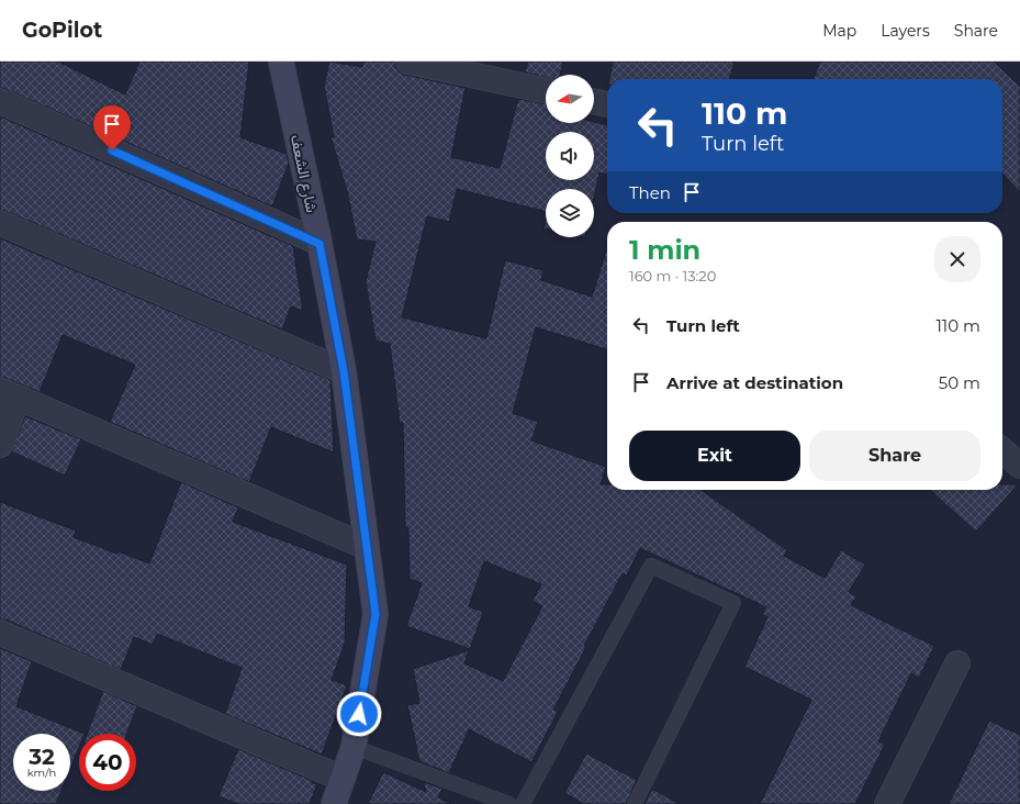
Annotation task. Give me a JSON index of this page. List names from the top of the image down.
{
  "streets": {
    "street": ["شارع الشعف"]
  },
  "north": "left",
  "page": {
    "header": "GoPilot",
    "nav": ["Map", "Layers", "Share"],
    "turn": ["110 m", "Turn left"],
    "then": "Then",
    "heading": ["1 min", "160 m · 13:20"],
    "list": [
      {
        "name": "Turn left",
        "value": "110 m"
      },
      {
        "name": "Arrive at destination",
        "value": "50 m"
      }
    ],
    "buttons": ["Exit", "Share"],
    "speed": "32 km/h",
    "limit": "40"
  }
}
